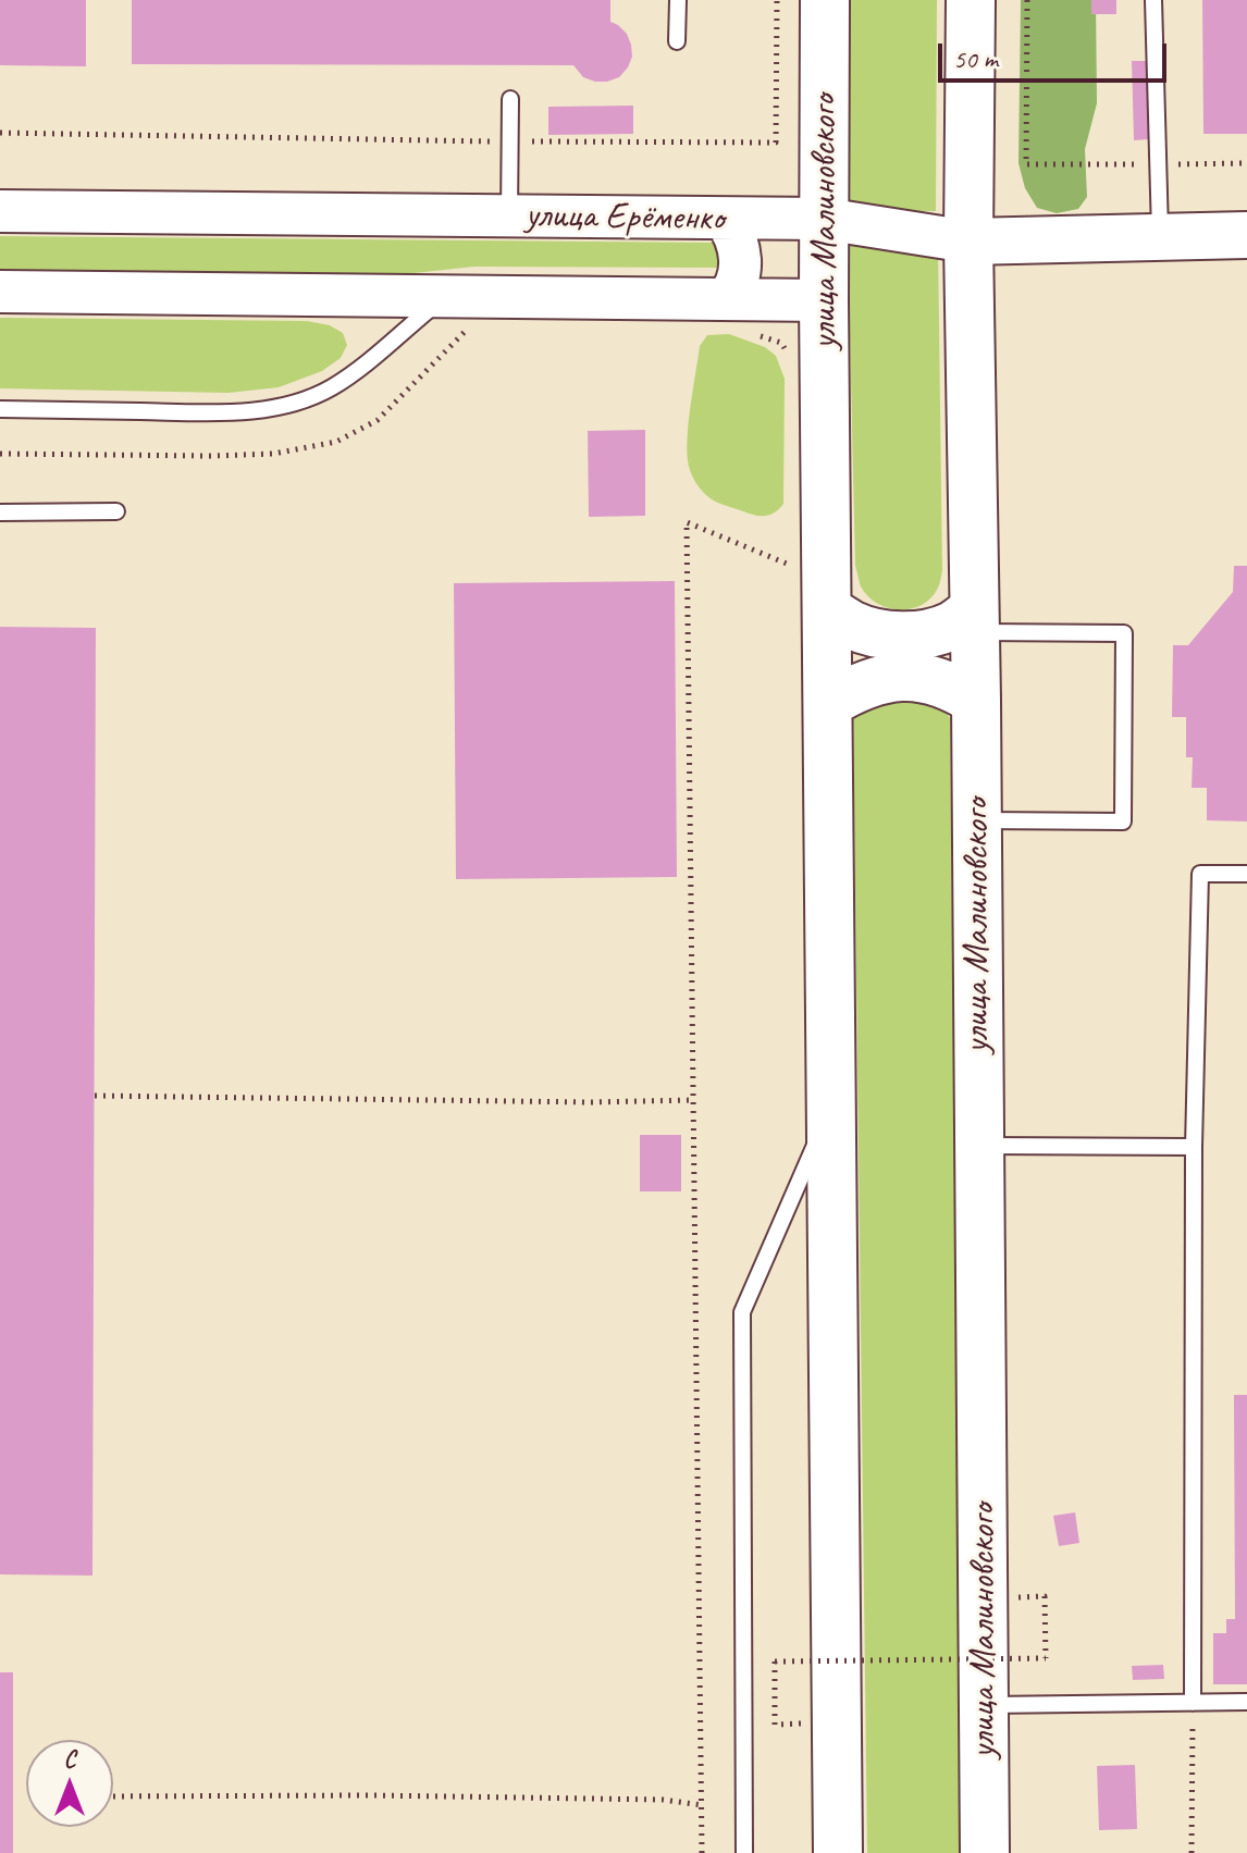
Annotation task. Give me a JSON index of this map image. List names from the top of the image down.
{
  "streets": {
    "highway": ["улица Малиновского"],
    "main road": ["улица Ерёменко"]
  },
  "crossings": [
    ["улица Ерёменко", "улица Малиновского"]
  ],
  "scale_bar": "50 m",
  "north": "top"
}
